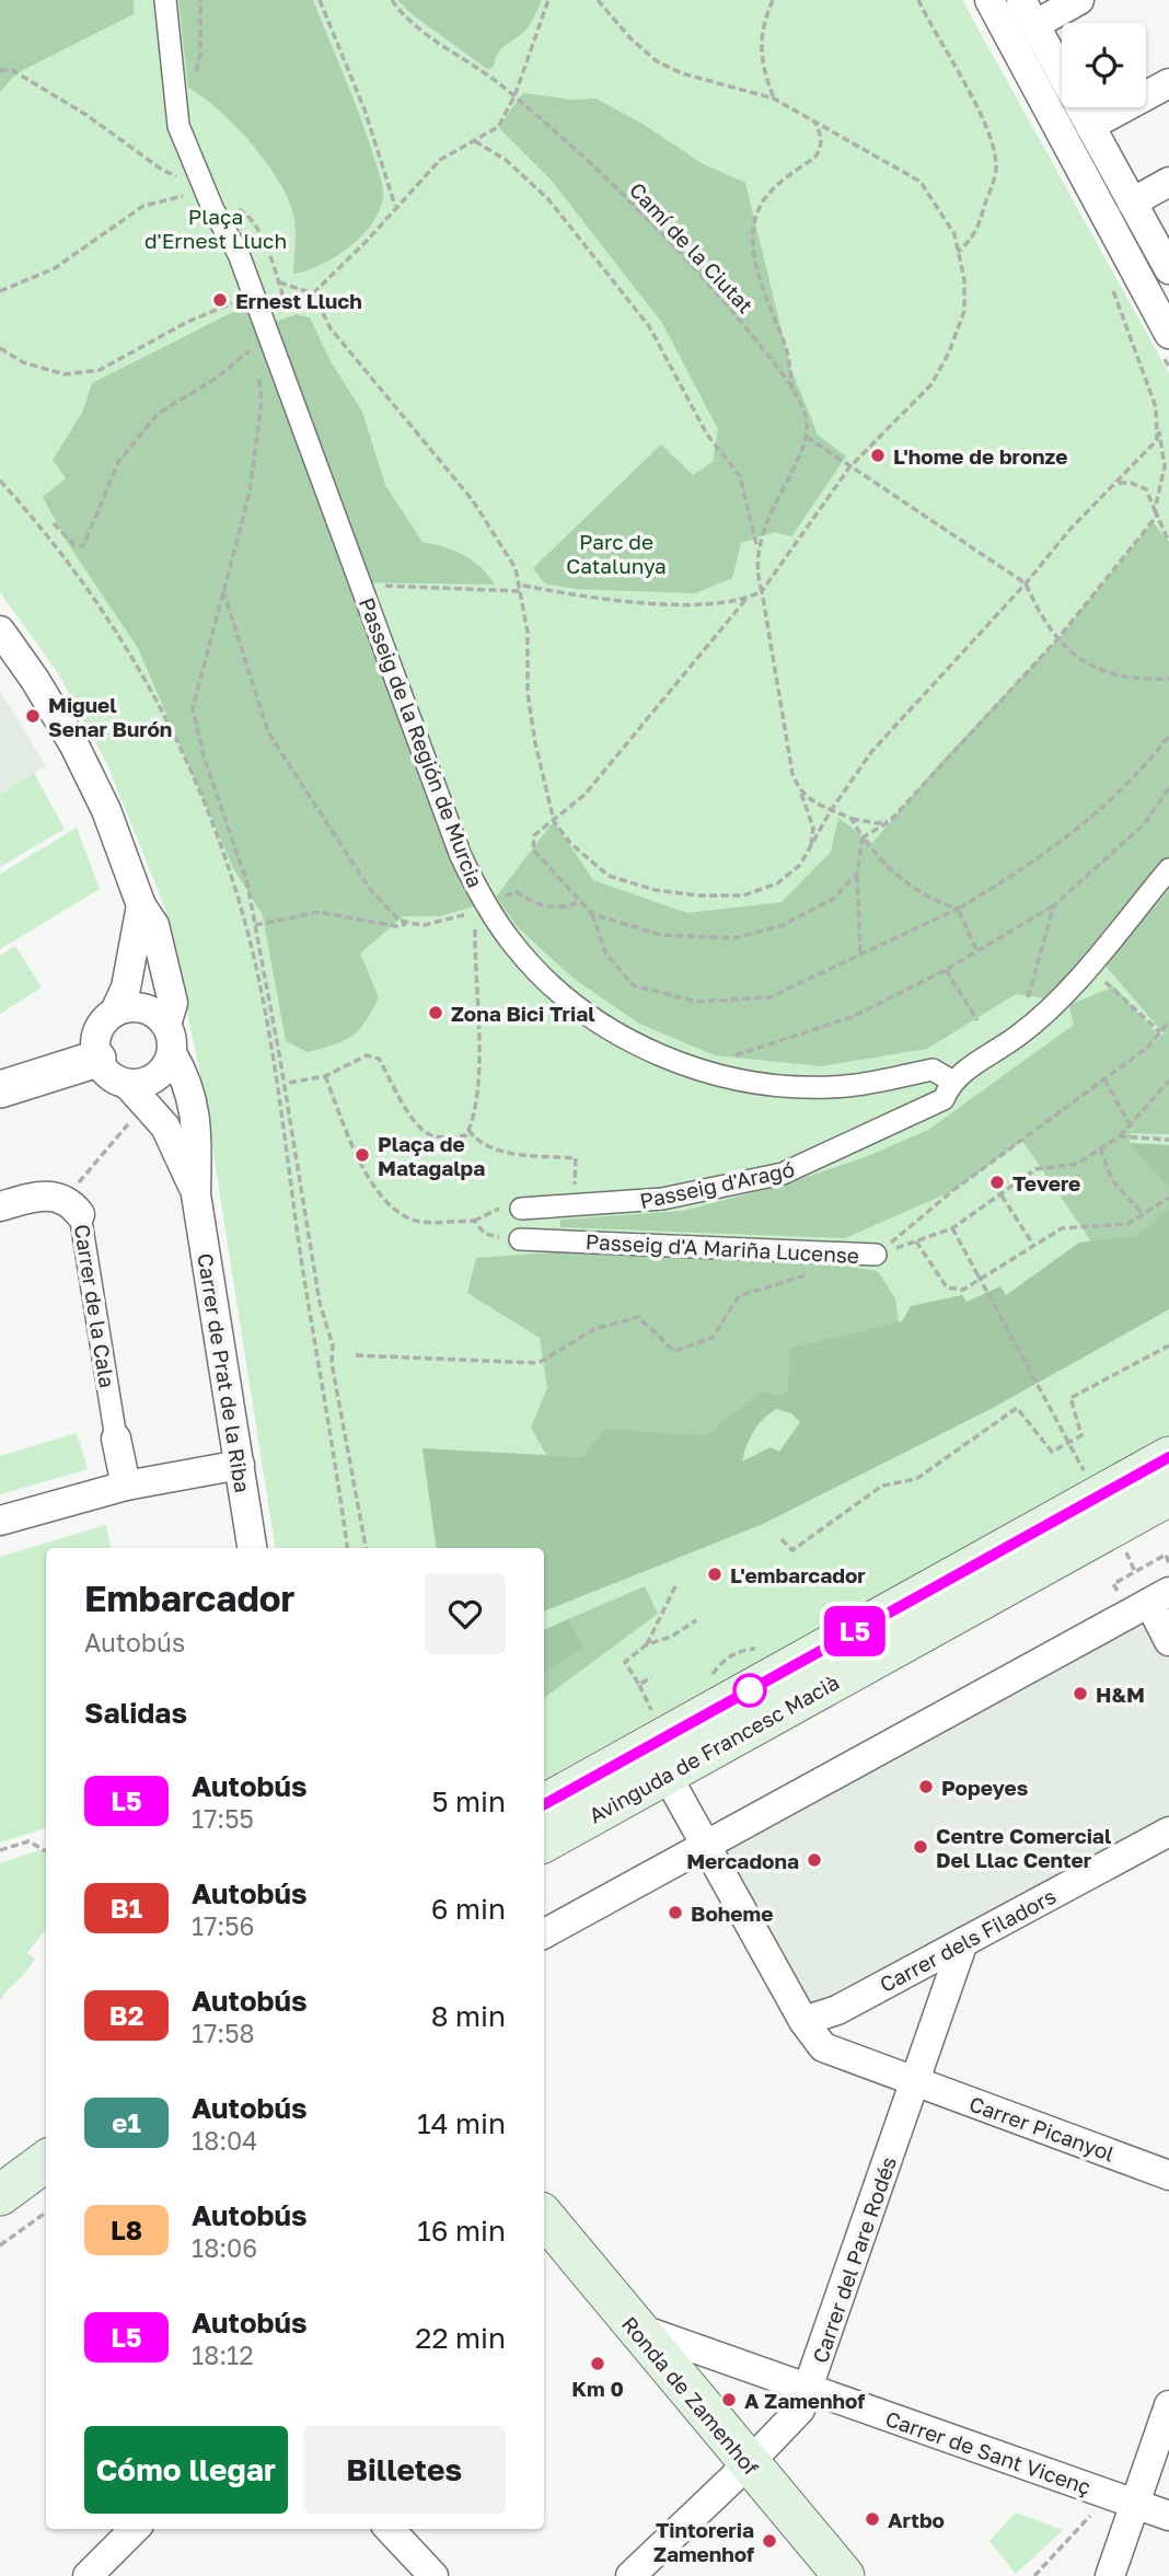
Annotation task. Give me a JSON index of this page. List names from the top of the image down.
{
  "streets": {
    "main road": ["Avinguda de Francesc Macià", "Ronda de Zamenhof"],
    "street": [
      "Passeig de la Región de Murcia",
      "Passeig d'Aragó",
      "Passeig d'A Mariña Lucense",
      "Carrer de la Cala",
      "Carrer de Prat de la Riba",
      "Carrer dels Filadors",
      "Carrer Picanyol",
      "Carrer del Pare Rodés",
      "Carrer de Sant Vicenç"
    ],
    "path": ["Camí de la Ciutat"]
  },
  "crossings": [
    ["Passeig de la Región de Murcia", "Passeig d'Aragó"],
    ["Carrer dels Filadors", "Carrer del Pare Rodés"],
    ["Carrer Picanyol", "Carrer del Pare Rodés"],
    ["Carrer del Pare Rodés", "Ronda de Zamenhof"],
    ["Carrer del Pare Rodés", "Carrer de Sant Vicenç"],
    ["Ronda de Zamenhof", "Carrer de Sant Vicenç"]
  ],
  "parks": ["Plaça d'Ernest Lluch", "Parc de Catalunya"],
  "places": [
    "Ernest Lluch",
    "L'home de bronze",
    "Miguel Senar Burón",
    "Zona Bici Trial",
    "Plaça de Matagalpa",
    "Tevere",
    "L'embarcador",
    "H&M",
    "Popeyes",
    "Centre Comercial Del Llac Center",
    "Mercadona",
    "Boheme",
    "Km 0",
    "A Zamenhof",
    "Artbo",
    "Tintoreria Zamenhof"
  ],
  "lines": ["bus line L5"],
  "page": {
    "on_map": "L5",
    "heading": [
      ["Embarcador", "Autobús"],
      "Salidas"
    ],
    "list": [
      {
        "mark": "L5",
        "name": "Autobús",
        "note": "17:55",
        "value": "5 min"
      },
      {
        "mark": "B1",
        "name": "Autobús",
        "note": "17:56",
        "value": "6 min"
      },
      {
        "mark": "B2",
        "name": "Autobús",
        "note": "17:58",
        "value": "8 min"
      },
      {
        "mark": "e1",
        "name": "Autobús",
        "note": "18:04",
        "value": "14 min"
      },
      {
        "mark": "L8",
        "name": "Autobús",
        "note": "18:06",
        "value": "16 min"
      },
      {
        "mark": "L5",
        "name": "Autobús",
        "note": "18:12",
        "value": "22 min"
      }
    ],
    "buttons": ["Cómo llegar", "Billetes"]
  }
}
